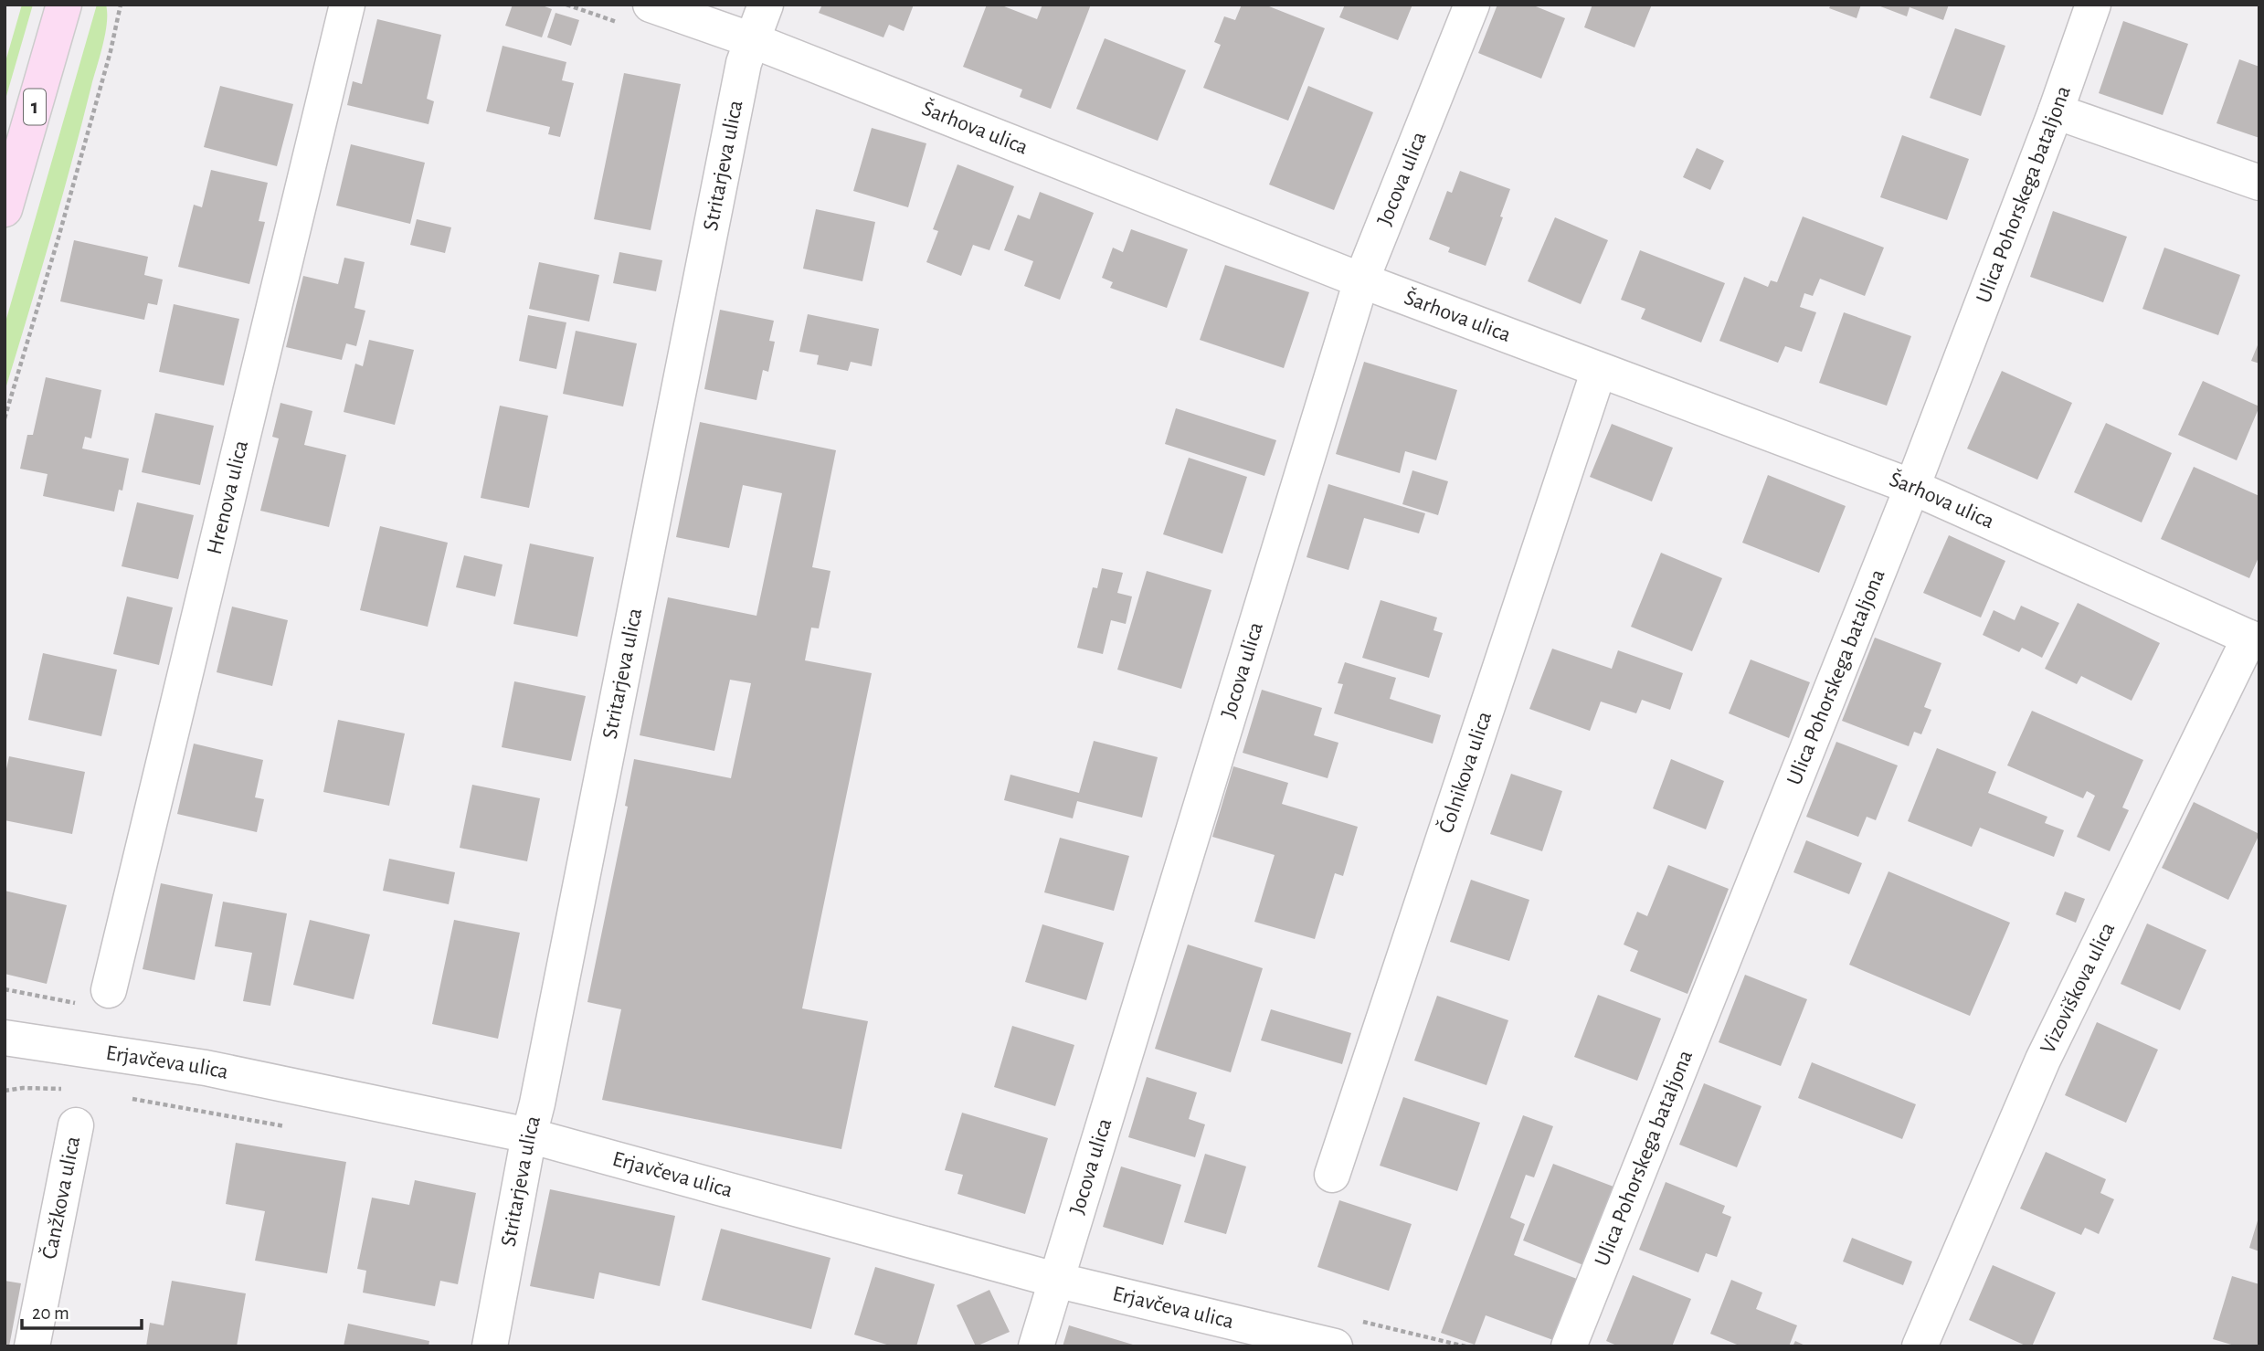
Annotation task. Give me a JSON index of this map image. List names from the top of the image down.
{
  "streets": {
    "main road": ["1"],
    "street": [
      "Šarhova ulica",
      "Stritarjeva ulica",
      "Jocova ulica",
      "Ulica Pohorskega bataljona",
      "Hrenova ulica",
      "Čolnikova ulica",
      "Vizoviškova ulica",
      "Erjavčeva ulica",
      "Čanžkova ulica"
    ]
  },
  "crossings": [
    ["Šarhova ulica", "Stritarjeva ulica"],
    ["Šarhova ulica", "Jocova ulica"],
    ["Šarhova ulica", "Ulica Pohorskega bataljona"],
    ["Šarhova ulica", "Čolnikova ulica"],
    ["Šarhova ulica", "Vizoviškova ulica"],
    ["Stritarjeva ulica", "Erjavčeva ulica"],
    ["Jocova ulica", "Erjavčeva ulica"]
  ],
  "scale_bar": "20 m"
}
